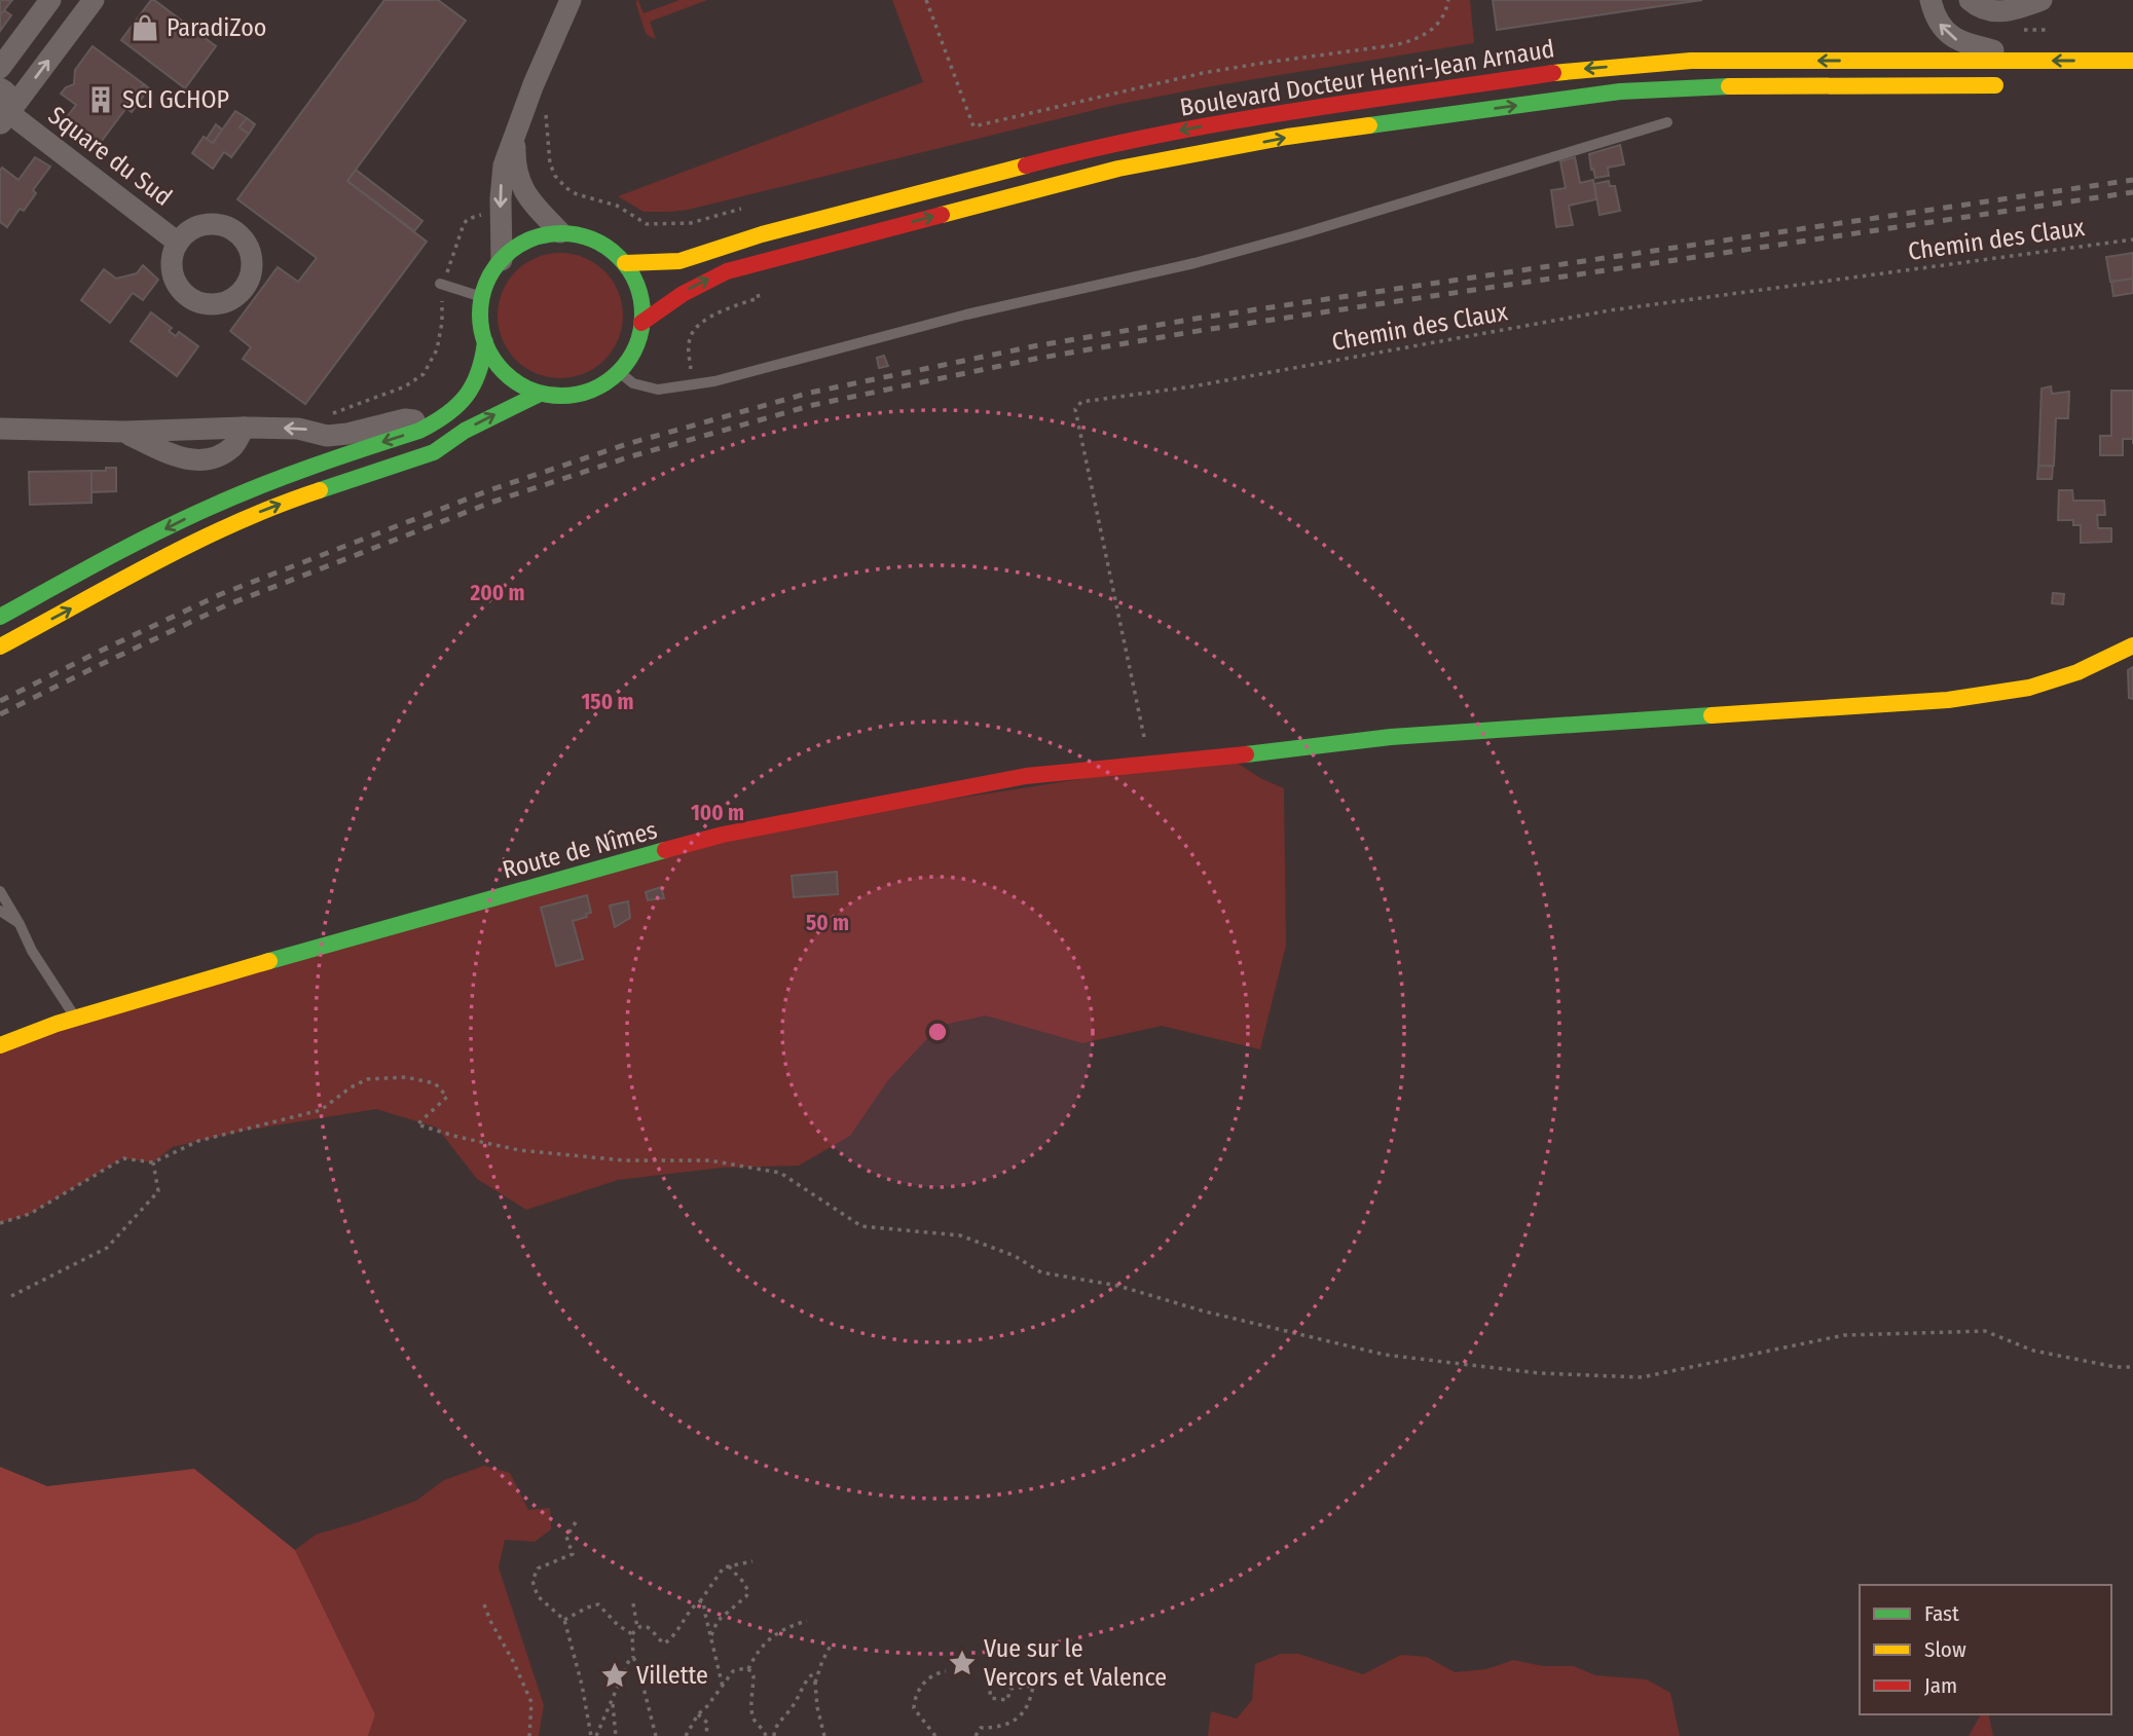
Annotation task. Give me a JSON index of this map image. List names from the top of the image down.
{
  "streets": {
    "main road": ["Boulevard Docteur Henri-Jean Arnaud", "Route de Nîmes"],
    "street": ["Square du Sud"],
    "path": ["Chemin des Claux"]
  },
  "crossings": [
    ["Chemin des Claux", "Route de Nîmes"]
  ],
  "places": {
    "shop": ["ParadiZoo"],
    "building": ["SCI GCHOP"],
    "place": ["Vue sur le Vercors et Valence", "Villette"]
  },
  "legend": ["Fast", "Slow", "Jam"],
  "rings": [
    "200 m",
    "150 m",
    "100 m",
    "50 m"
  ]
}
